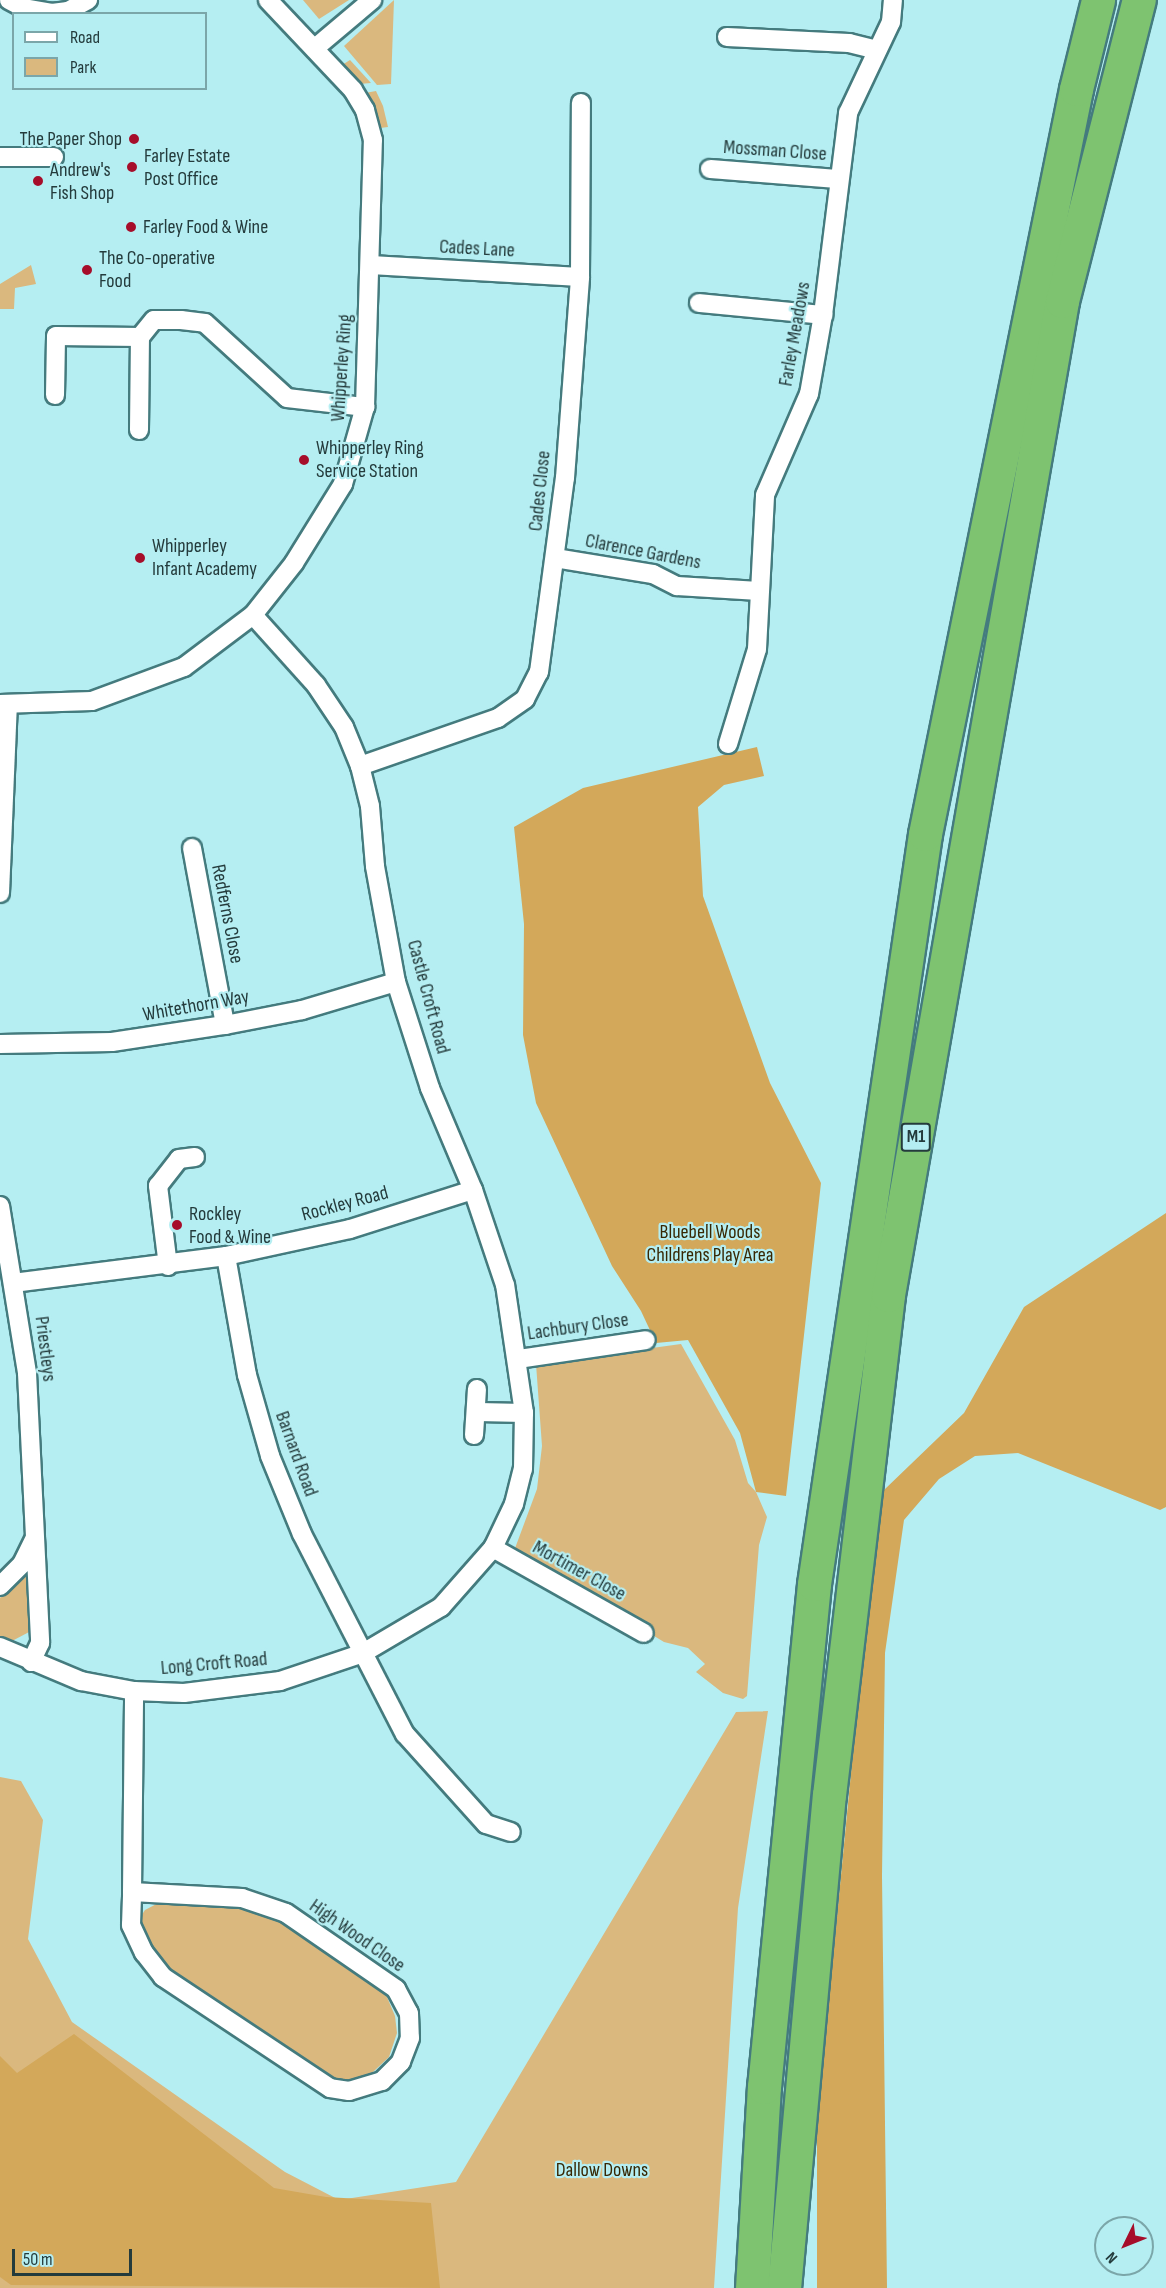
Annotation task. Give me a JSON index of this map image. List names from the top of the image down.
{
  "streets": {
    "highway": ["M1"],
    "street": [
      "Mossman Close",
      "Cades Lane",
      "Farley Meadows",
      "Whipperley Ring",
      "Cades Close",
      "Clarence Gardens",
      "Redferns Close",
      "Castle Croft Road",
      "Whitethorn Way",
      "Rockley Road",
      "Lachbury Close",
      "Priestleys",
      "Barnard Road",
      "Mortimer Close",
      "Long Croft Road",
      "High Wood Close"
    ]
  },
  "crossings": [
    ["Mossman Close", "Farley Meadows"],
    ["Cades Lane", "Whipperley Ring"],
    ["Cades Lane", "Cades Close"],
    ["Farley Meadows", "Clarence Gardens"],
    ["Whipperley Ring", "Castle Croft Road"],
    ["Cades Close", "Clarence Gardens"],
    ["Cades Close", "Castle Croft Road"],
    ["Redferns Close", "Whitethorn Way"],
    ["Castle Croft Road", "Whitethorn Way"],
    ["Castle Croft Road", "Rockley Road"],
    ["Castle Croft Road", "Lachbury Close"],
    ["Castle Croft Road", "Barnard Road"],
    ["Castle Croft Road", "Mortimer Close"],
    ["Castle Croft Road", "Long Croft Road"],
    ["Rockley Road", "Priestleys"],
    ["Rockley Road", "Barnard Road"],
    ["Priestleys", "Long Croft Road"],
    ["Barnard Road", "Long Croft Road"],
    ["Long Croft Road", "High Wood Close"]
  ],
  "parks": ["Bluebell Woods Childrens Play Area", "Dallow Downs"],
  "places": [
    "The Paper Shop",
    "Farley Estate Post Office",
    "Andrew's Fish Shop",
    "Farley Food & Wine",
    "The Co-operative Food",
    "Whipperley Ring Service Station",
    "Whipperley Infant Academy",
    "Rockley Food & Wine"
  ],
  "legend": ["Road", "Park"],
  "scale_bar": "50 m",
  "north": "bottom left"
}
